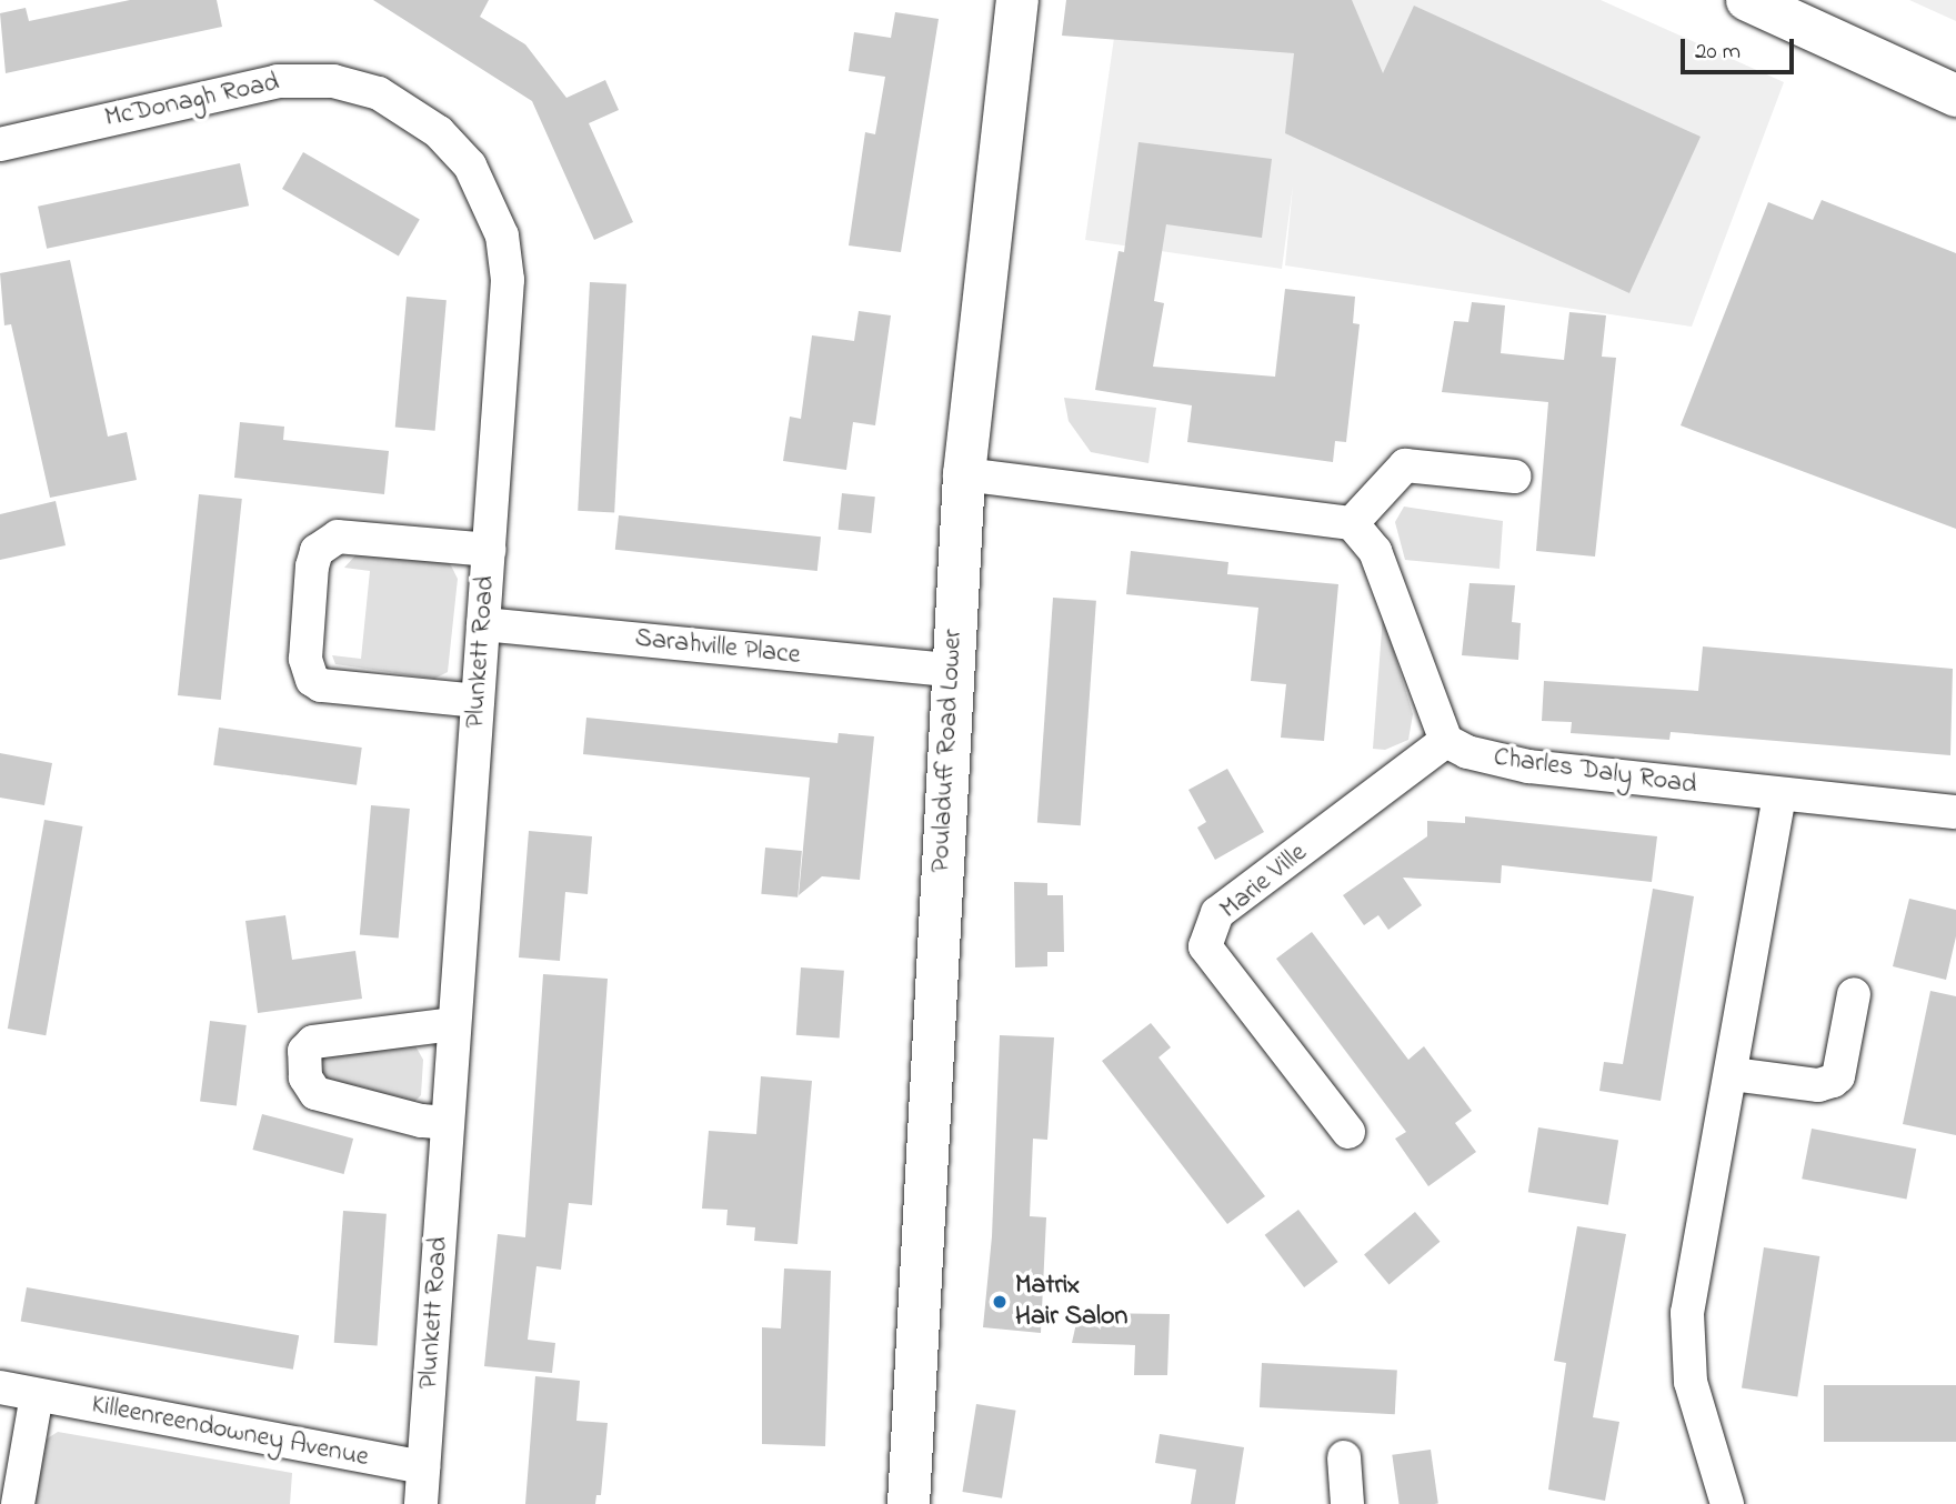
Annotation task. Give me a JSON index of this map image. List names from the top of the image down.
{
  "streets": {
    "street": [
      "McDonagh Road",
      "Sarahville Place",
      "Plunkett Road",
      "Pouladuff Road Lower",
      "Charles Daly Road",
      "Marie Ville",
      "Killeenreendowney Avenue"
    ]
  },
  "crossings": [
    ["McDonagh Road", "Plunkett Road"],
    ["Sarahville Place", "Plunkett Road"],
    ["Sarahville Place", "Pouladuff Road Lower"],
    ["Plunkett Road", "Killeenreendowney Avenue"],
    ["Charles Daly Road", "Marie Ville"]
  ],
  "places": ["Matrix Hair Salon"],
  "scale_bar": "20 m"
}
